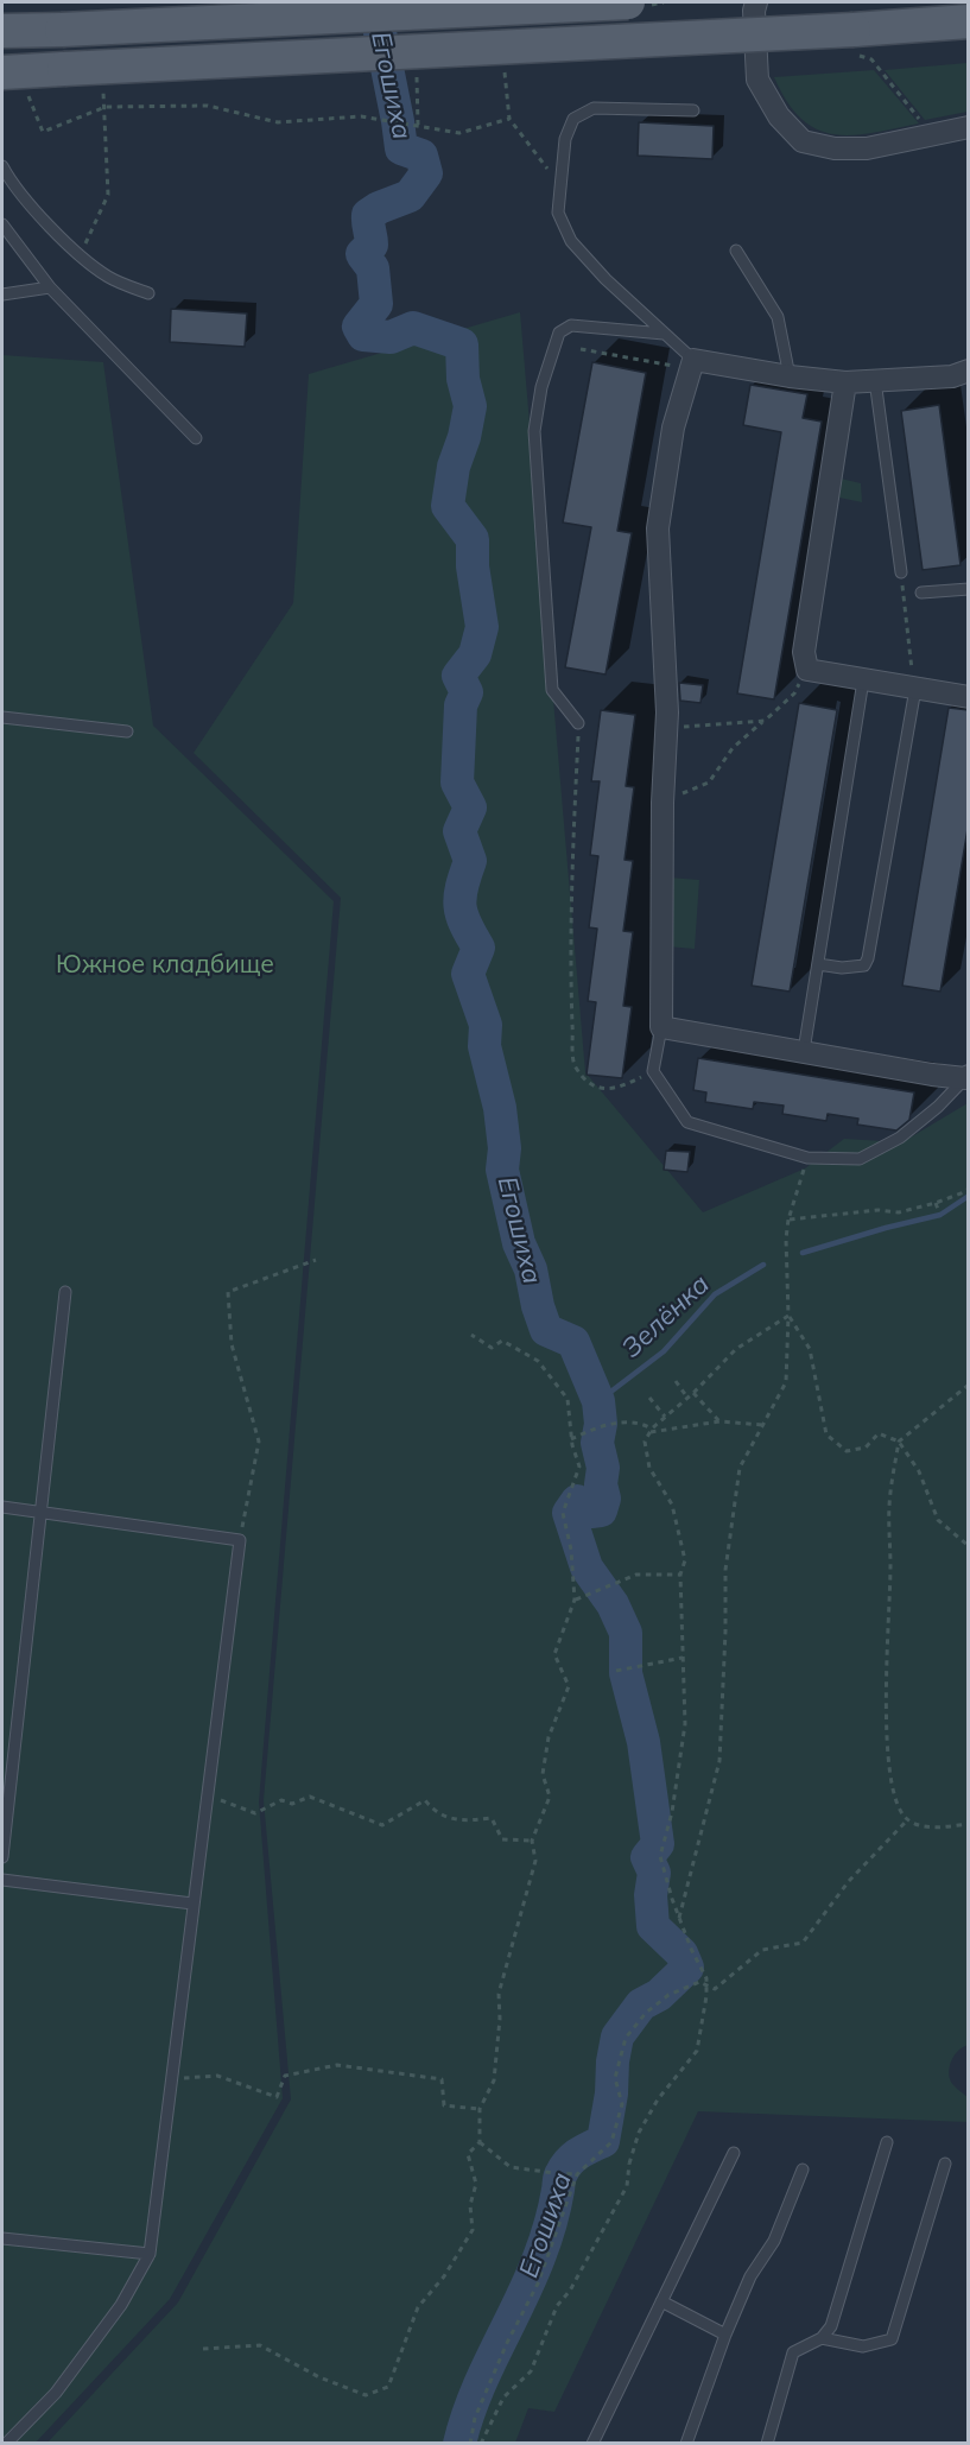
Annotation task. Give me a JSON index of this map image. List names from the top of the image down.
{
  "water": ["Егошиха", "Зелёнка"],
  "parks": ["Южное кладбище"]
}
